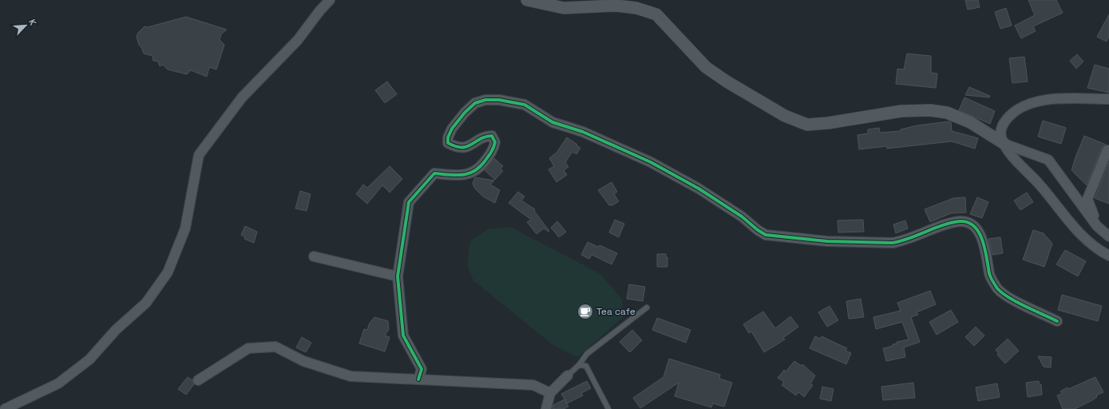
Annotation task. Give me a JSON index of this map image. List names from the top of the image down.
{
  "places": {
    "cafe": ["Tea cafe"]
  },
  "north": "top right"
}
